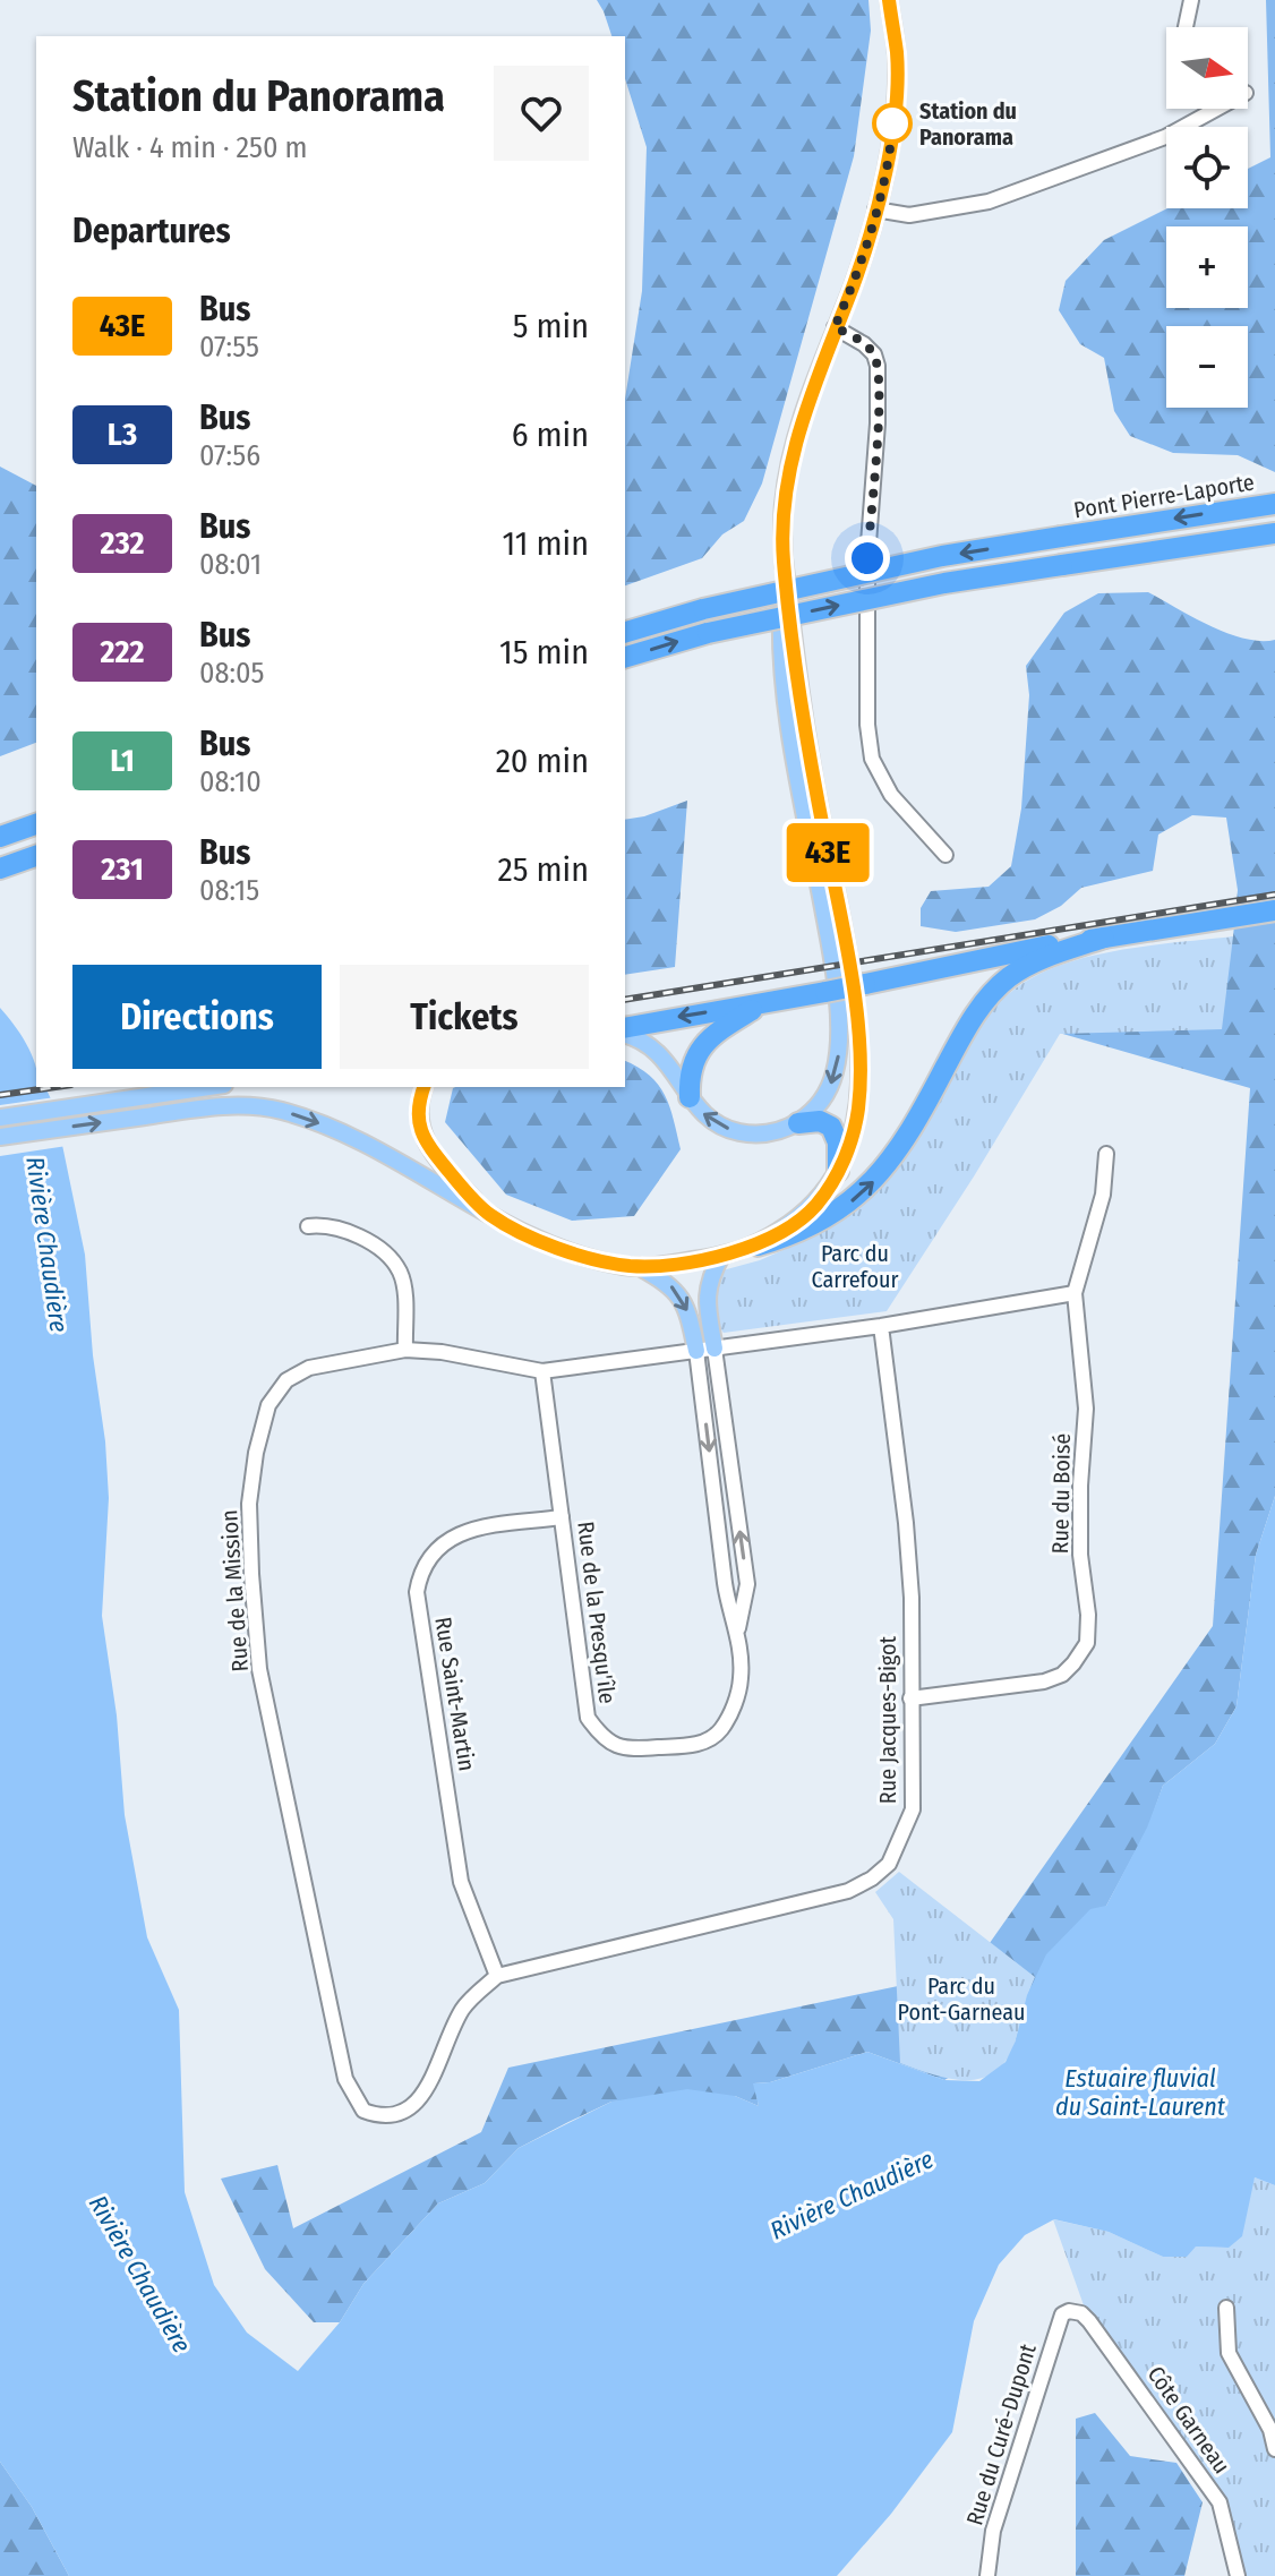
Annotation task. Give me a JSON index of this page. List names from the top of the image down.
{
  "streets": {
    "highway": ["Pont Pierre-Laporte"],
    "street": [
      "Rue du Boisé",
      "Rue de la Mission",
      "Rue de la Presqu'île",
      "Rue Saint-Martin",
      "Rue Jacques-Bigot",
      "Côte Garneau",
      "Rue du Curé-Dupont"
    ]
  },
  "crossings": [
    ["Rue du Boisé", "Rue de la Mission"],
    ["Rue du Boisé", "Rue Jacques-Bigot"],
    ["Rue de la Mission", "Rue de la Presqu'île"],
    ["Rue de la Mission", "Rue Saint-Martin"],
    ["Rue de la Mission", "Rue Jacques-Bigot"],
    ["Rue de la Presqu'île", "Rue Saint-Martin"],
    ["Rue Saint-Martin", "Rue Jacques-Bigot"],
    ["Côte Garneau", "Rue du Curé-Dupont"]
  ],
  "water": ["Rivière Chaudière", "Estuaire fluvial du Saint-Laurent"],
  "parks": ["Parc du Carrefour", "Parc du Pont-Garneau"],
  "places": ["Station du Panorama"],
  "lines": ["bus line 43E"],
  "north": "right",
  "page": {
    "on_map": "43E",
    "map_buttons": ["+", "−"],
    "heading": [
      ["Station du Panorama", "Walk · 4 min · 250 m"],
      "Departures"
    ],
    "list": [
      {
        "mark": "43E",
        "name": "Bus",
        "note": "07:55",
        "value": "5 min"
      },
      {
        "mark": "L3",
        "name": "Bus",
        "note": "07:56",
        "value": "6 min"
      },
      {
        "mark": "232",
        "name": "Bus",
        "note": "08:01",
        "value": "11 min"
      },
      {
        "mark": "222",
        "name": "Bus",
        "note": "08:05",
        "value": "15 min"
      },
      {
        "mark": "L1",
        "name": "Bus",
        "note": "08:10",
        "value": "20 min"
      },
      {
        "mark": "231",
        "name": "Bus",
        "note": "08:15",
        "value": "25 min"
      }
    ],
    "buttons": ["Directions", "Tickets"]
  }
}
